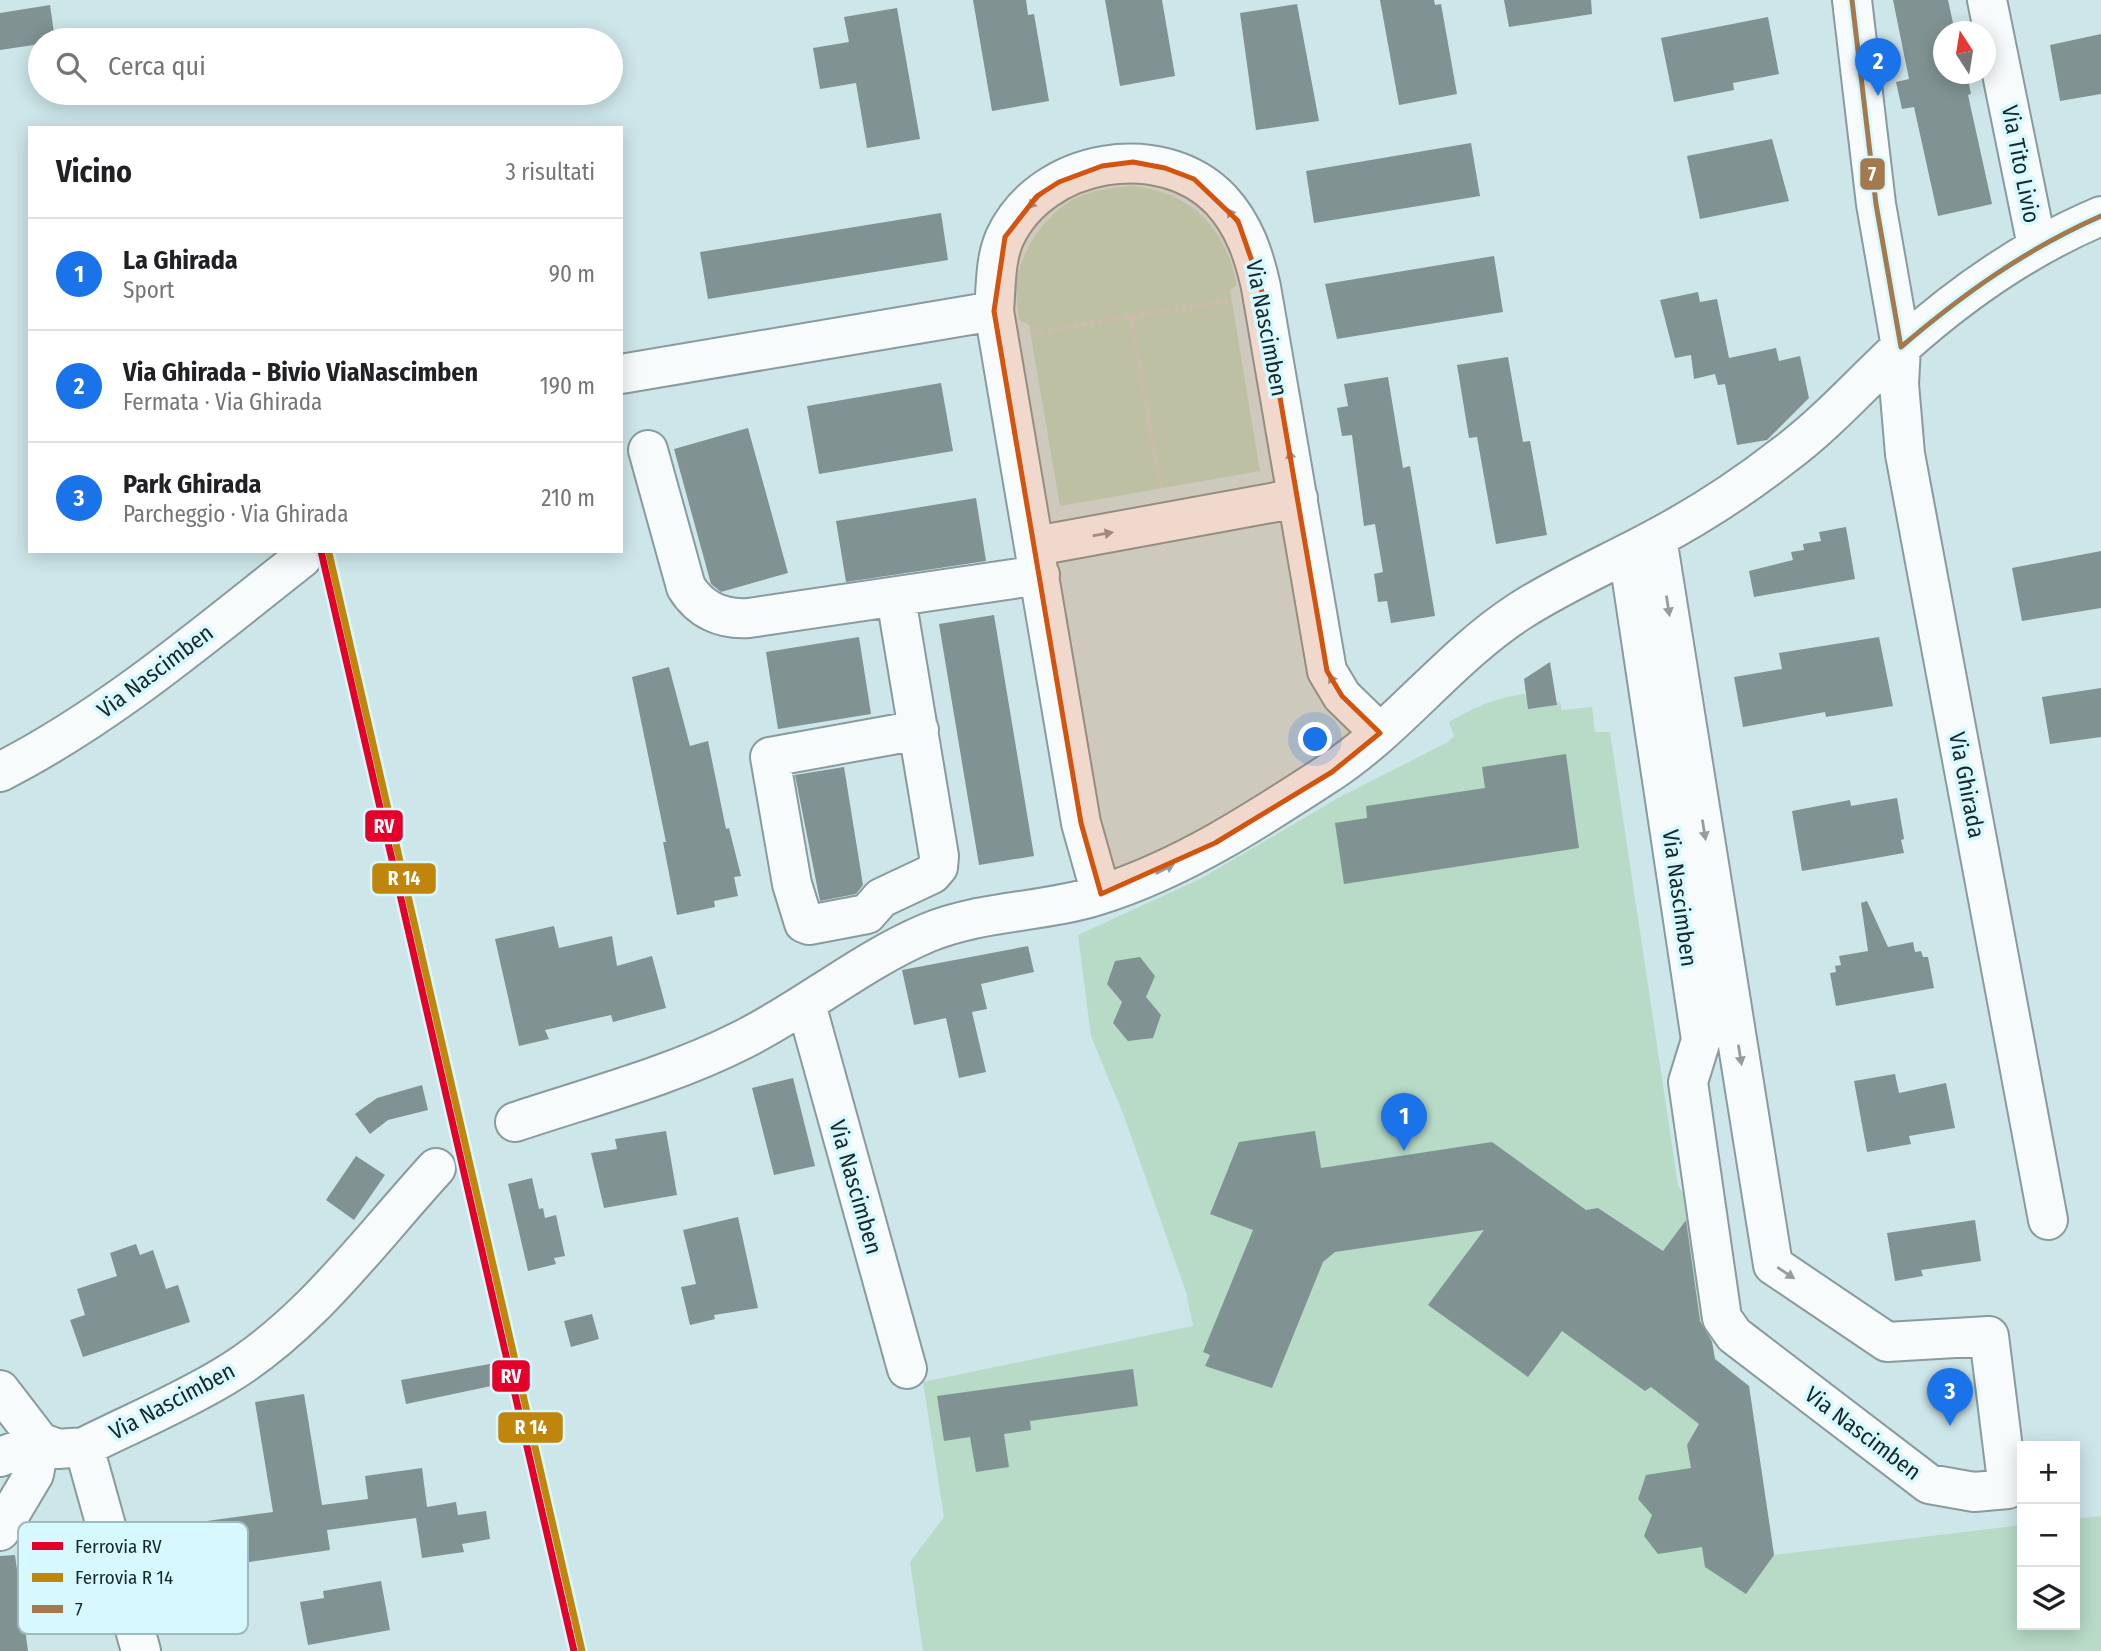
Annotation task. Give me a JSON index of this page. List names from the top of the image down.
{
  "streets": {
    "street": ["Via Tito Livio", "Via Nascimben", "Via Ghirada"]
  },
  "lines": ["transit line 7", "rail line RV"],
  "legend": ["Ferrovia RV", "Ferrovia R 14", "7"],
  "north": "top",
  "page": {
    "search": "Cerca qui",
    "pins": ["2", "1", "3"],
    "heading": ["Vicino", "3 risultati"],
    "list": [
      {
        "mark": "1",
        "name": "La Ghirada",
        "note": "Sport",
        "value": "90 m"
      },
      {
        "mark": "2",
        "name": "Via Ghirada - Bivio ViaNascimben",
        "note": "Fermata · Via Ghirada",
        "value": "190 m"
      },
      {
        "mark": "3",
        "name": "Park Ghirada",
        "note": "Parcheggio · Via Ghirada",
        "value": "210 m"
      }
    ],
    "map_buttons": ["+", "−"]
  }
}
